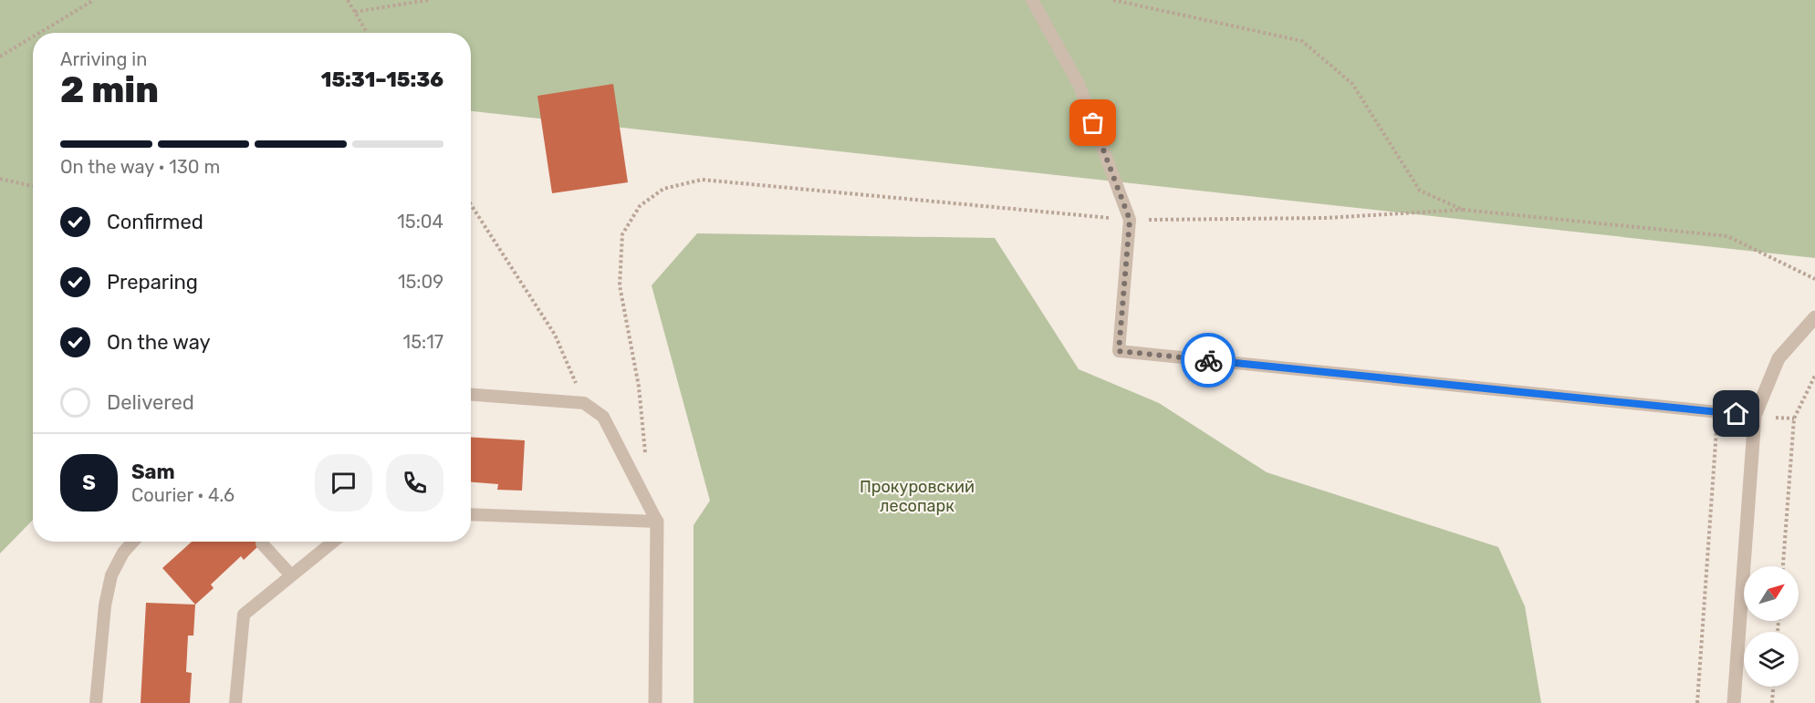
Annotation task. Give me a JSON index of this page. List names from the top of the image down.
{
  "parks": ["Прокуровский лесопарк"],
  "north": "top right",
  "page": {
    "heading": ["2 min", "Arriving in", "15:31–15:36"],
    "panel": ["Sam", "Courier · 4.6"],
    "bar": "On the way · 130 m",
    "list": [
      ["Confirmed", "15:04"],
      ["Preparing", "15:09"],
      ["On the way", "15:17"],
      "Delivered"
    ],
    "round": "S"
  }
}
